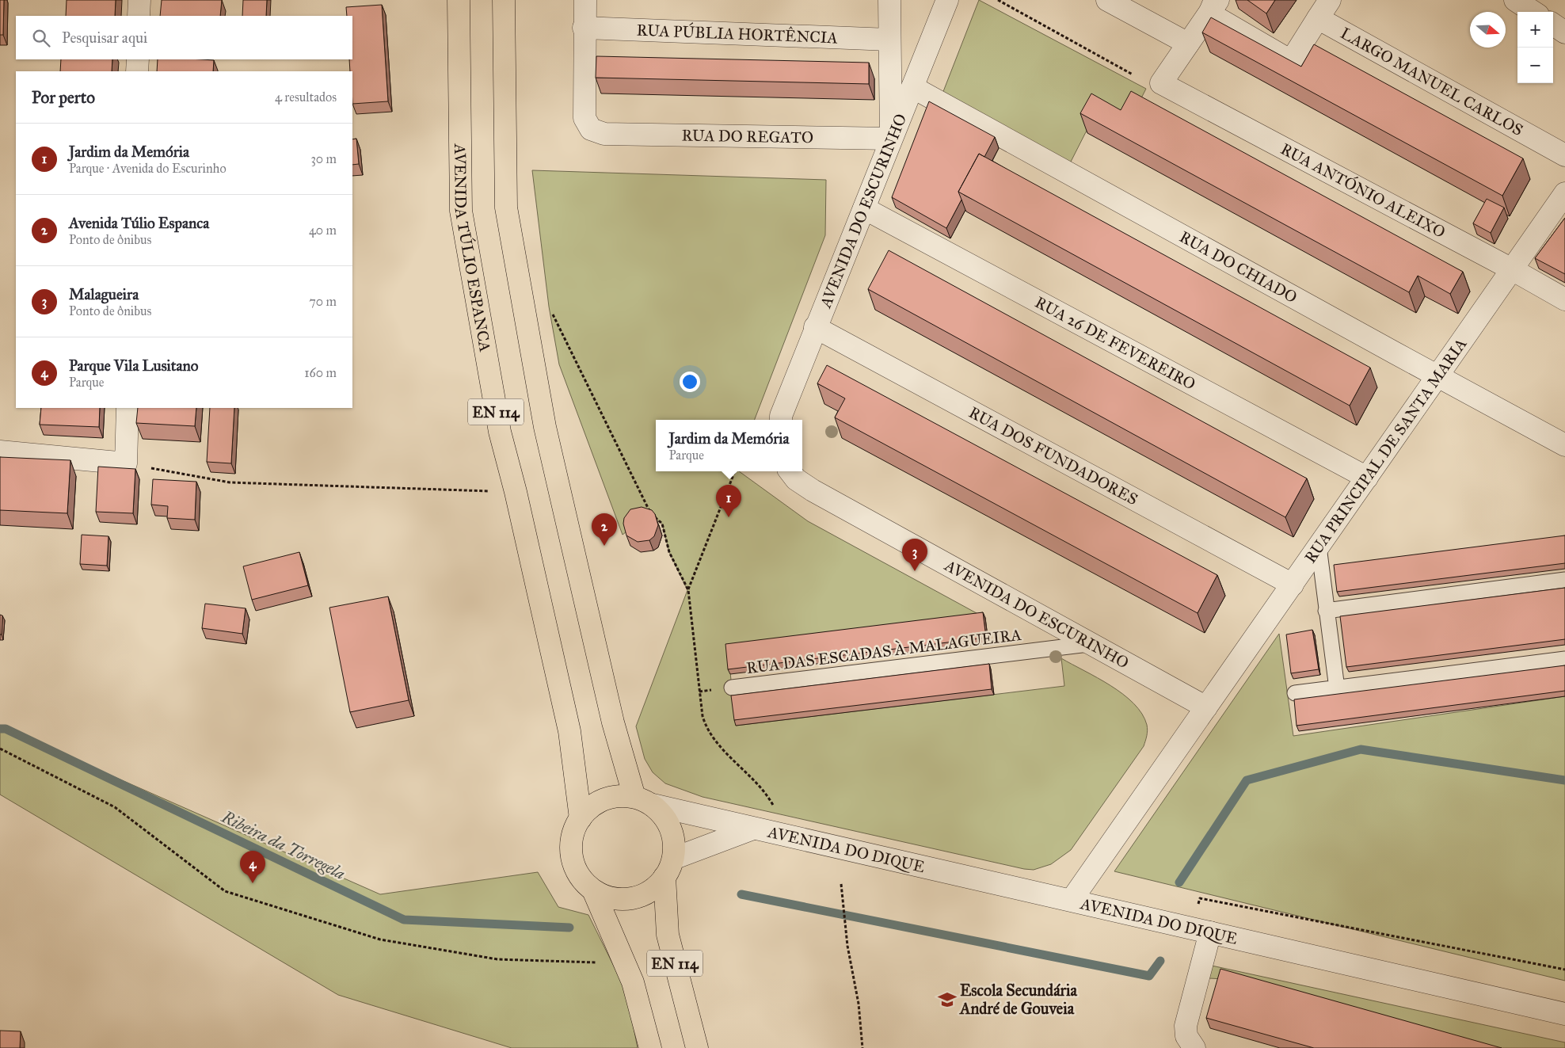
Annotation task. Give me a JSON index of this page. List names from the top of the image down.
{
  "streets": {
    "main road": ["AVENIDA TÚLIO ESPANCA", "EN 114"],
    "street": [
      "RUA PÚBLIA HORTÊNCIA",
      "LARGO MANUEL CARLOS",
      "RUA DO REGATO",
      "RUA ANTÓNIO ALEIXO",
      "AVENIDA DO ESCURINHO",
      "RUA DO CHIADO",
      "RUA 26 DE FEVEREIRO",
      "RUA PRINCIPAL DE SANTA MARIA",
      "RUA DOS FUNDADORES",
      "AVENIDA DO DIQUE"
    ],
    "lane": ["RUA DAS ESCADAS À MALAGUEIRA"]
  },
  "crossings": [
    ["RUA PÚBLIA HORTÊNCIA", "RUA DO REGATO"],
    ["RUA DO REGATO", "AVENIDA DO ESCURINHO"],
    ["RUA ANTÓNIO ALEIXO", "RUA PRINCIPAL DE SANTA MARIA"],
    ["AVENIDA DO ESCURINHO", "RUA DO CHIADO"],
    ["AVENIDA DO ESCURINHO", "RUA 26 DE FEVEREIRO"],
    ["AVENIDA DO ESCURINHO", "RUA PRINCIPAL DE SANTA MARIA"],
    ["AVENIDA DO ESCURINHO", "RUA DOS FUNDADORES"],
    ["AVENIDA DO ESCURINHO", "RUA DAS ESCADAS À MALAGUEIRA"],
    ["AVENIDA TÚLIO ESPANCA", "EN 114"],
    ["AVENIDA TÚLIO ESPANCA", "AVENIDA DO DIQUE"],
    ["RUA DO CHIADO", "RUA PRINCIPAL DE SANTA MARIA"],
    ["RUA 26 DE FEVEREIRO", "RUA PRINCIPAL DE SANTA MARIA"],
    ["EN 114", "AVENIDA DO DIQUE"],
    ["RUA PRINCIPAL DE SANTA MARIA", "RUA DOS FUNDADORES"],
    ["RUA PRINCIPAL DE SANTA MARIA", "AVENIDA DO DIQUE"]
  ],
  "water": ["Ribeira da Torregela"],
  "places": {
    "school or university": ["Escola Secundária André de Gouveia"]
  },
  "north": "right",
  "page": {
    "map_buttons": ["+", "−"],
    "search": "Pesquisar aqui",
    "heading": ["Por perto", "4 resultados"],
    "list": [
      {
        "mark": "1",
        "name": "Jardim da Memória",
        "note": "Parque · Avenida do Escurinho",
        "value": "30 m"
      },
      {
        "mark": "2",
        "name": "Avenida Túlio Espanca",
        "note": "Ponto de ônibus",
        "value": "40 m"
      },
      {
        "mark": "3",
        "name": "Malagueira",
        "note": "Ponto de ônibus",
        "value": "70 m"
      },
      {
        "mark": "4",
        "name": "Parque Vila Lusitano",
        "note": "Parque",
        "value": "160 m"
      }
    ],
    "popup": ["Jardim da Memória", "Parque"],
    "pins": [
      "1",
      "2",
      "3",
      "4"
    ]
  }
}
